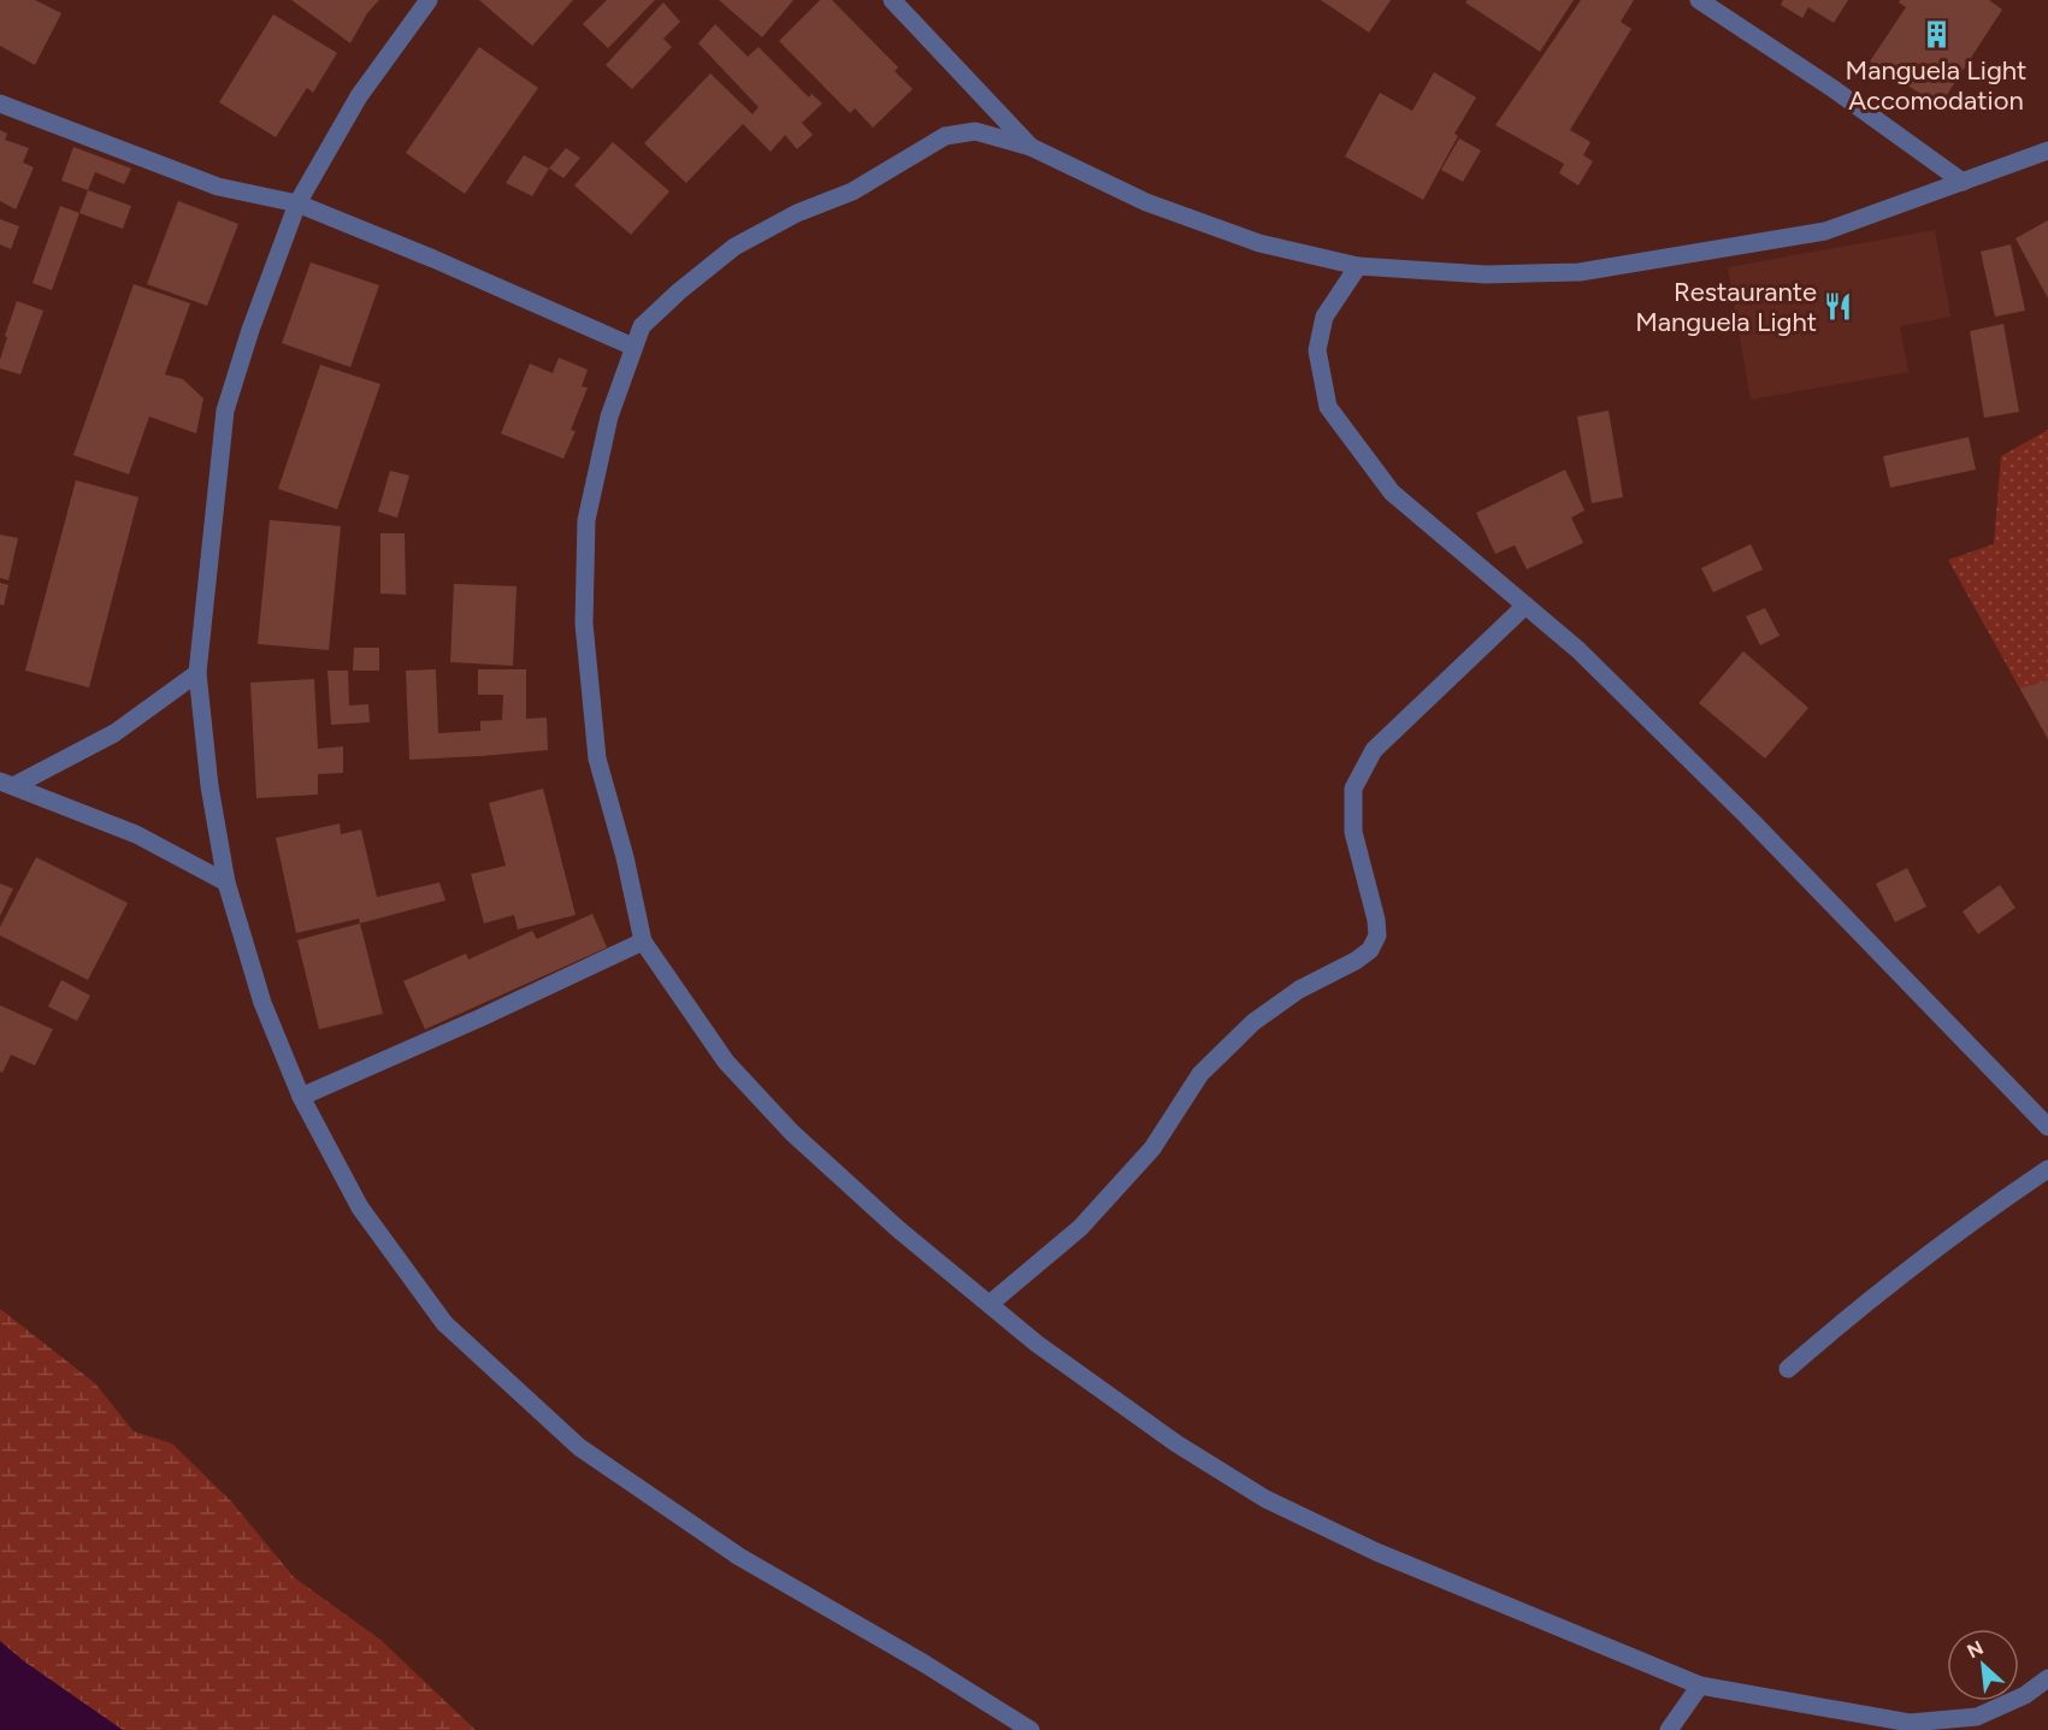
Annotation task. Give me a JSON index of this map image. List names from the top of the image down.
{
  "places": {
    "building": ["Manguela Light Accomodation"],
    "restaurant": ["Restaurante Manguela Light"]
  },
  "north": "top left"
}
